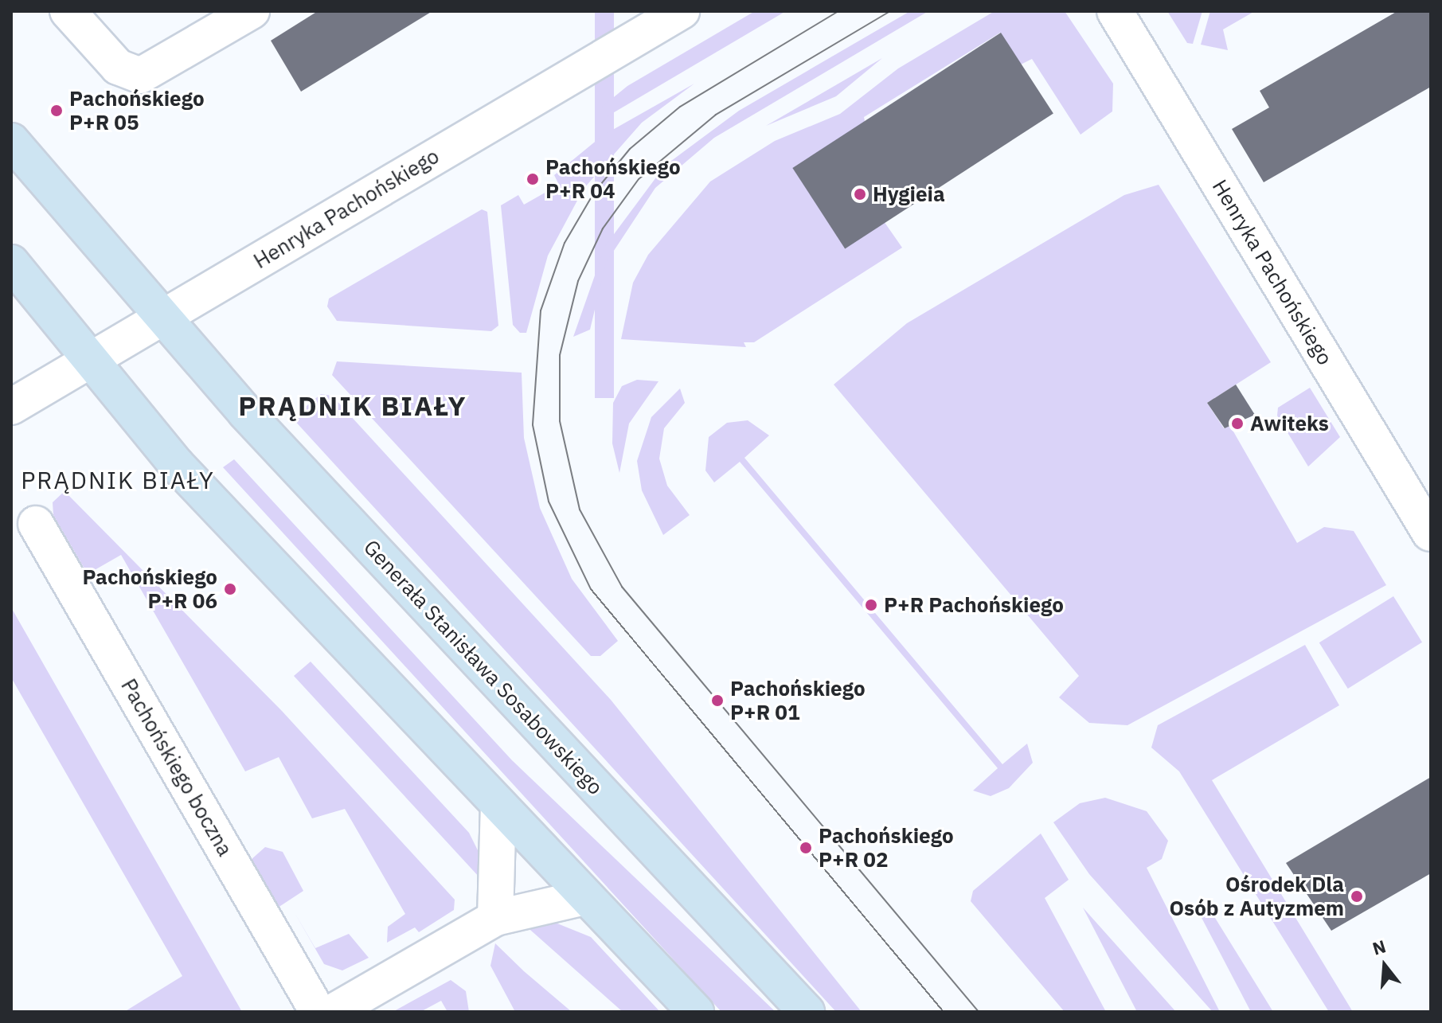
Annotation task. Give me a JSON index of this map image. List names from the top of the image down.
{
  "streets": {
    "main road": ["Generała Stanisława Sosabowskiego"],
    "street": ["Henryka Pachońskiego", "Pachońskiego boczna"]
  },
  "crossings": [
    ["Henryka Pachońskiego", "Generała Stanisława Sosabowskiego"]
  ],
  "districts": ["PRĄDNIK BIAŁY", "PRĄDNIK BIAŁY"],
  "places": [
    "Pachońskiego P+R 05",
    "Pachońskiego P+R 04",
    "Hygieia",
    "Awiteks",
    "Pachońskiego P+R 06",
    "P+R Pachońskiego",
    "Pachońskiego P+R 01",
    "Pachońskiego P+R 02",
    "Ośrodek Dla Osób z Autyzmem"
  ],
  "north": "top"
}
